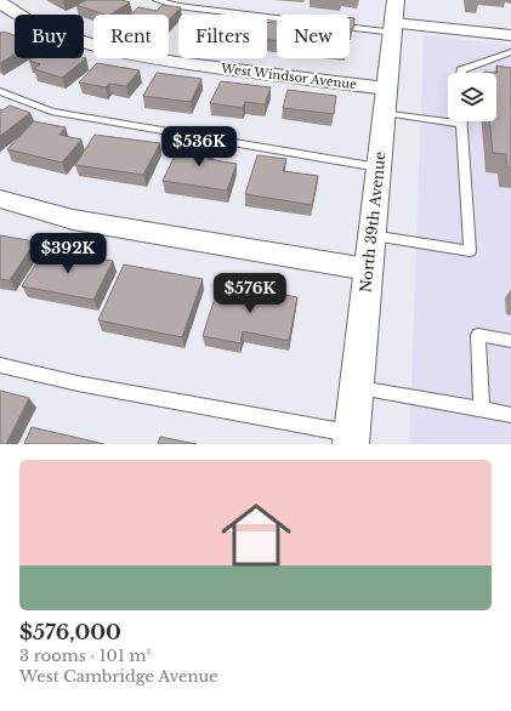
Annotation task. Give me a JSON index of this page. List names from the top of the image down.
{
  "streets": {
    "street": ["West Windsor Avenue", "North 39th Avenue"]
  },
  "crossings": [
    ["West Windsor Avenue", "North 39th Avenue"]
  ],
  "page": {
    "chip": [
      "Buy",
      "Rent",
      "Filters",
      "New"
    ],
    "price": ["$536K", "$392K", "$576K"],
    "list": [
      {
        "name": "$576,000",
        "note": "3 rooms · 101 m² · West Cambridge Avenue"
      }
    ]
  }
}
